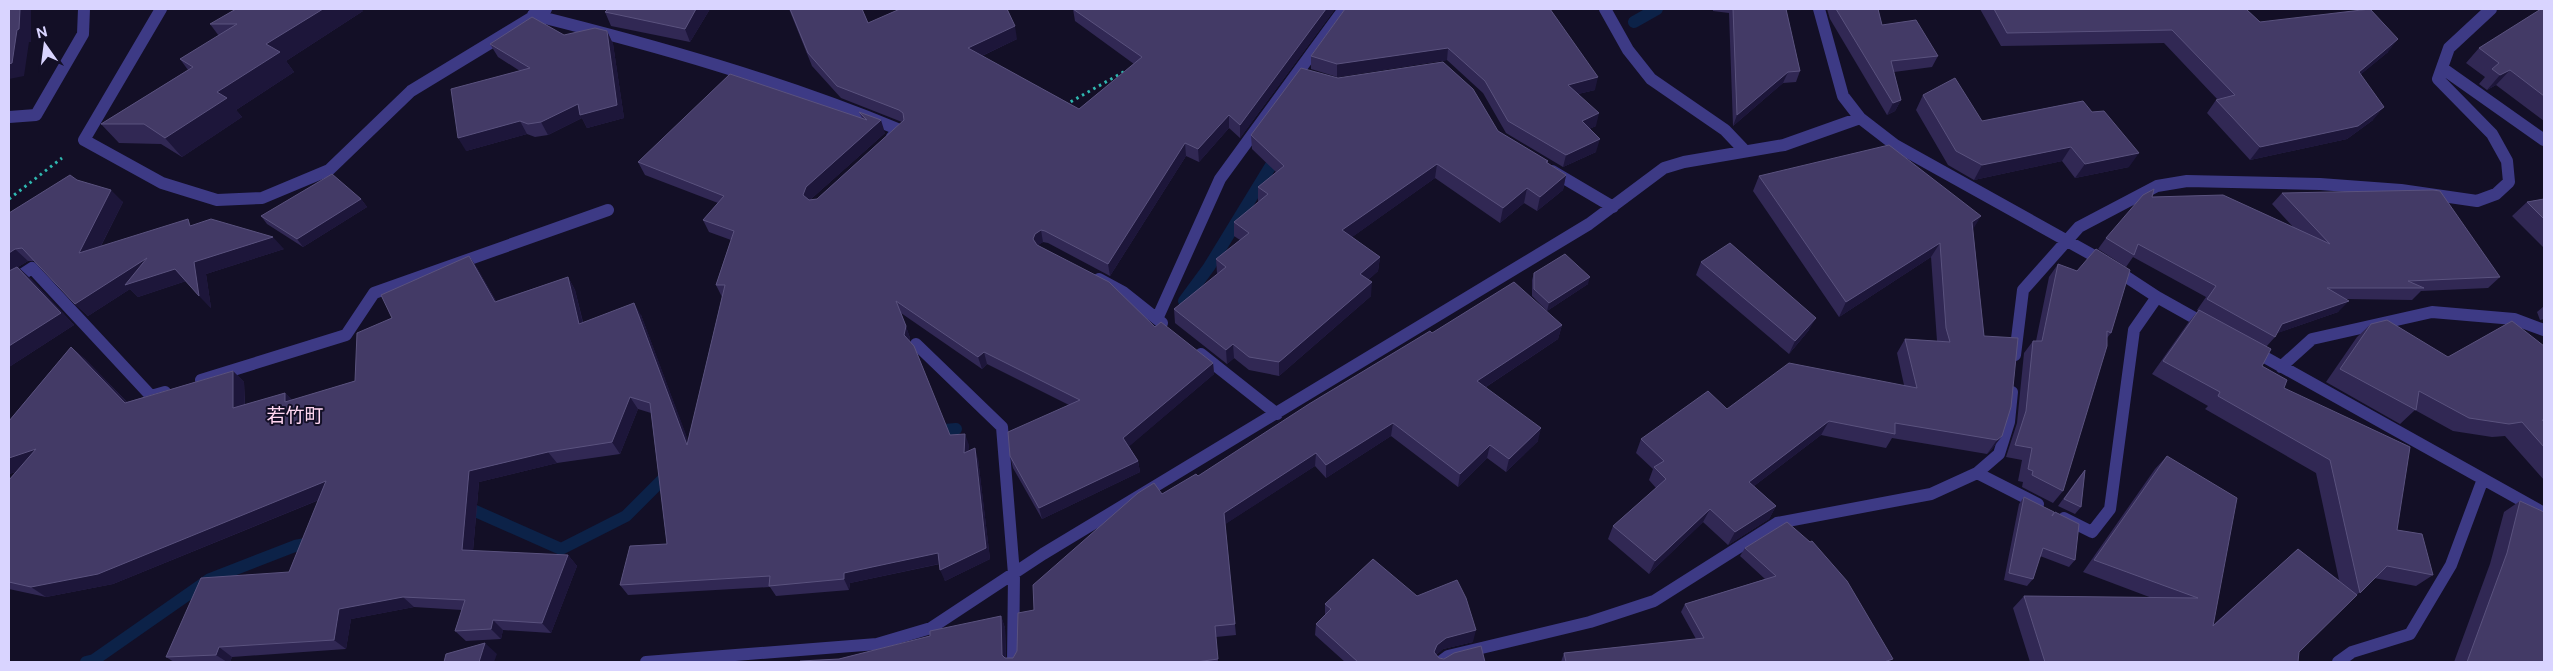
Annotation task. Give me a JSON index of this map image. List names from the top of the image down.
{
  "districts": ["若竹町"],
  "north": "top"
}
